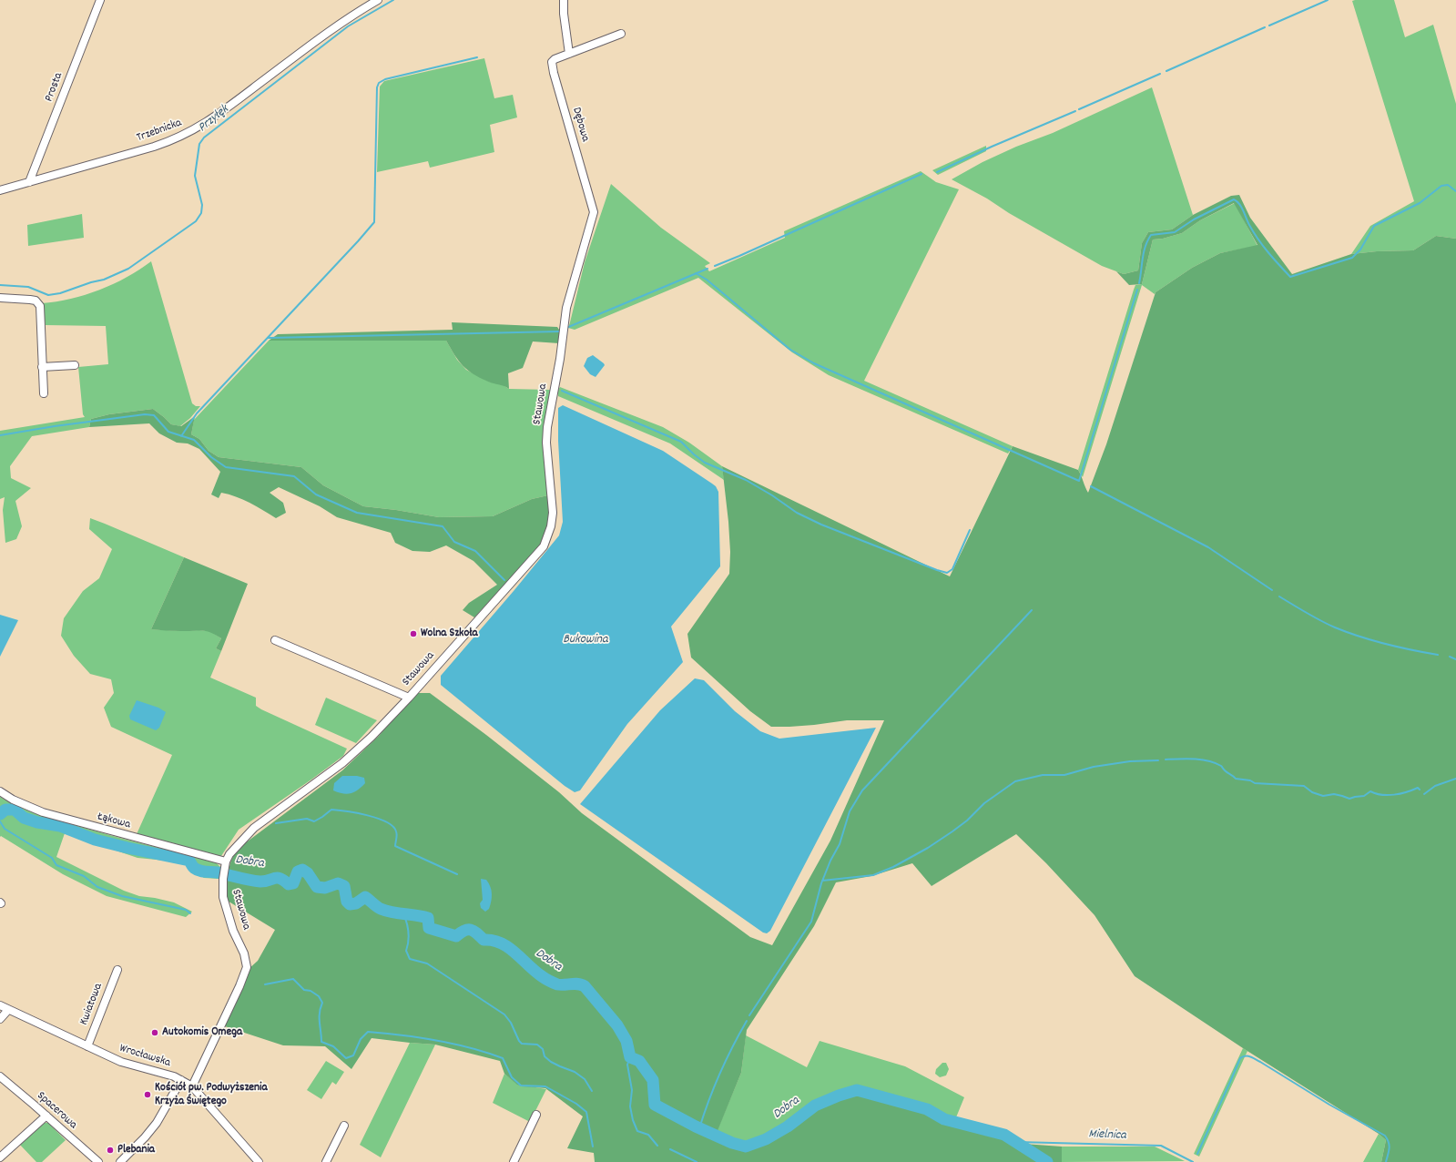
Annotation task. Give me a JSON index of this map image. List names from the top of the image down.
{
  "streets": {
    "street": [
      "Prosta",
      "Dębowa",
      "Trzebnicka",
      "Stawowa",
      "Łąkowa",
      "Kwiatowa",
      "Wrocławska",
      "Spacerowa"
    ]
  },
  "crossings": [
    ["Prosta", "Trzebnicka"],
    ["Dębowa", "Stawowa"],
    ["Stawowa", "Łąkowa"],
    ["Stawowa", "Wrocławska"],
    ["Kwiatowa", "Wrocławska"]
  ],
  "water": [
    "Przyłęk",
    "Bukowina",
    "Dobra",
    "Mielnica"
  ],
  "places": [
    "Wolna Szkoła",
    "Autokomis Omega",
    "Kościół pw. Podwyższenia Krzyża Świętego",
    "Plebania"
  ]
}
